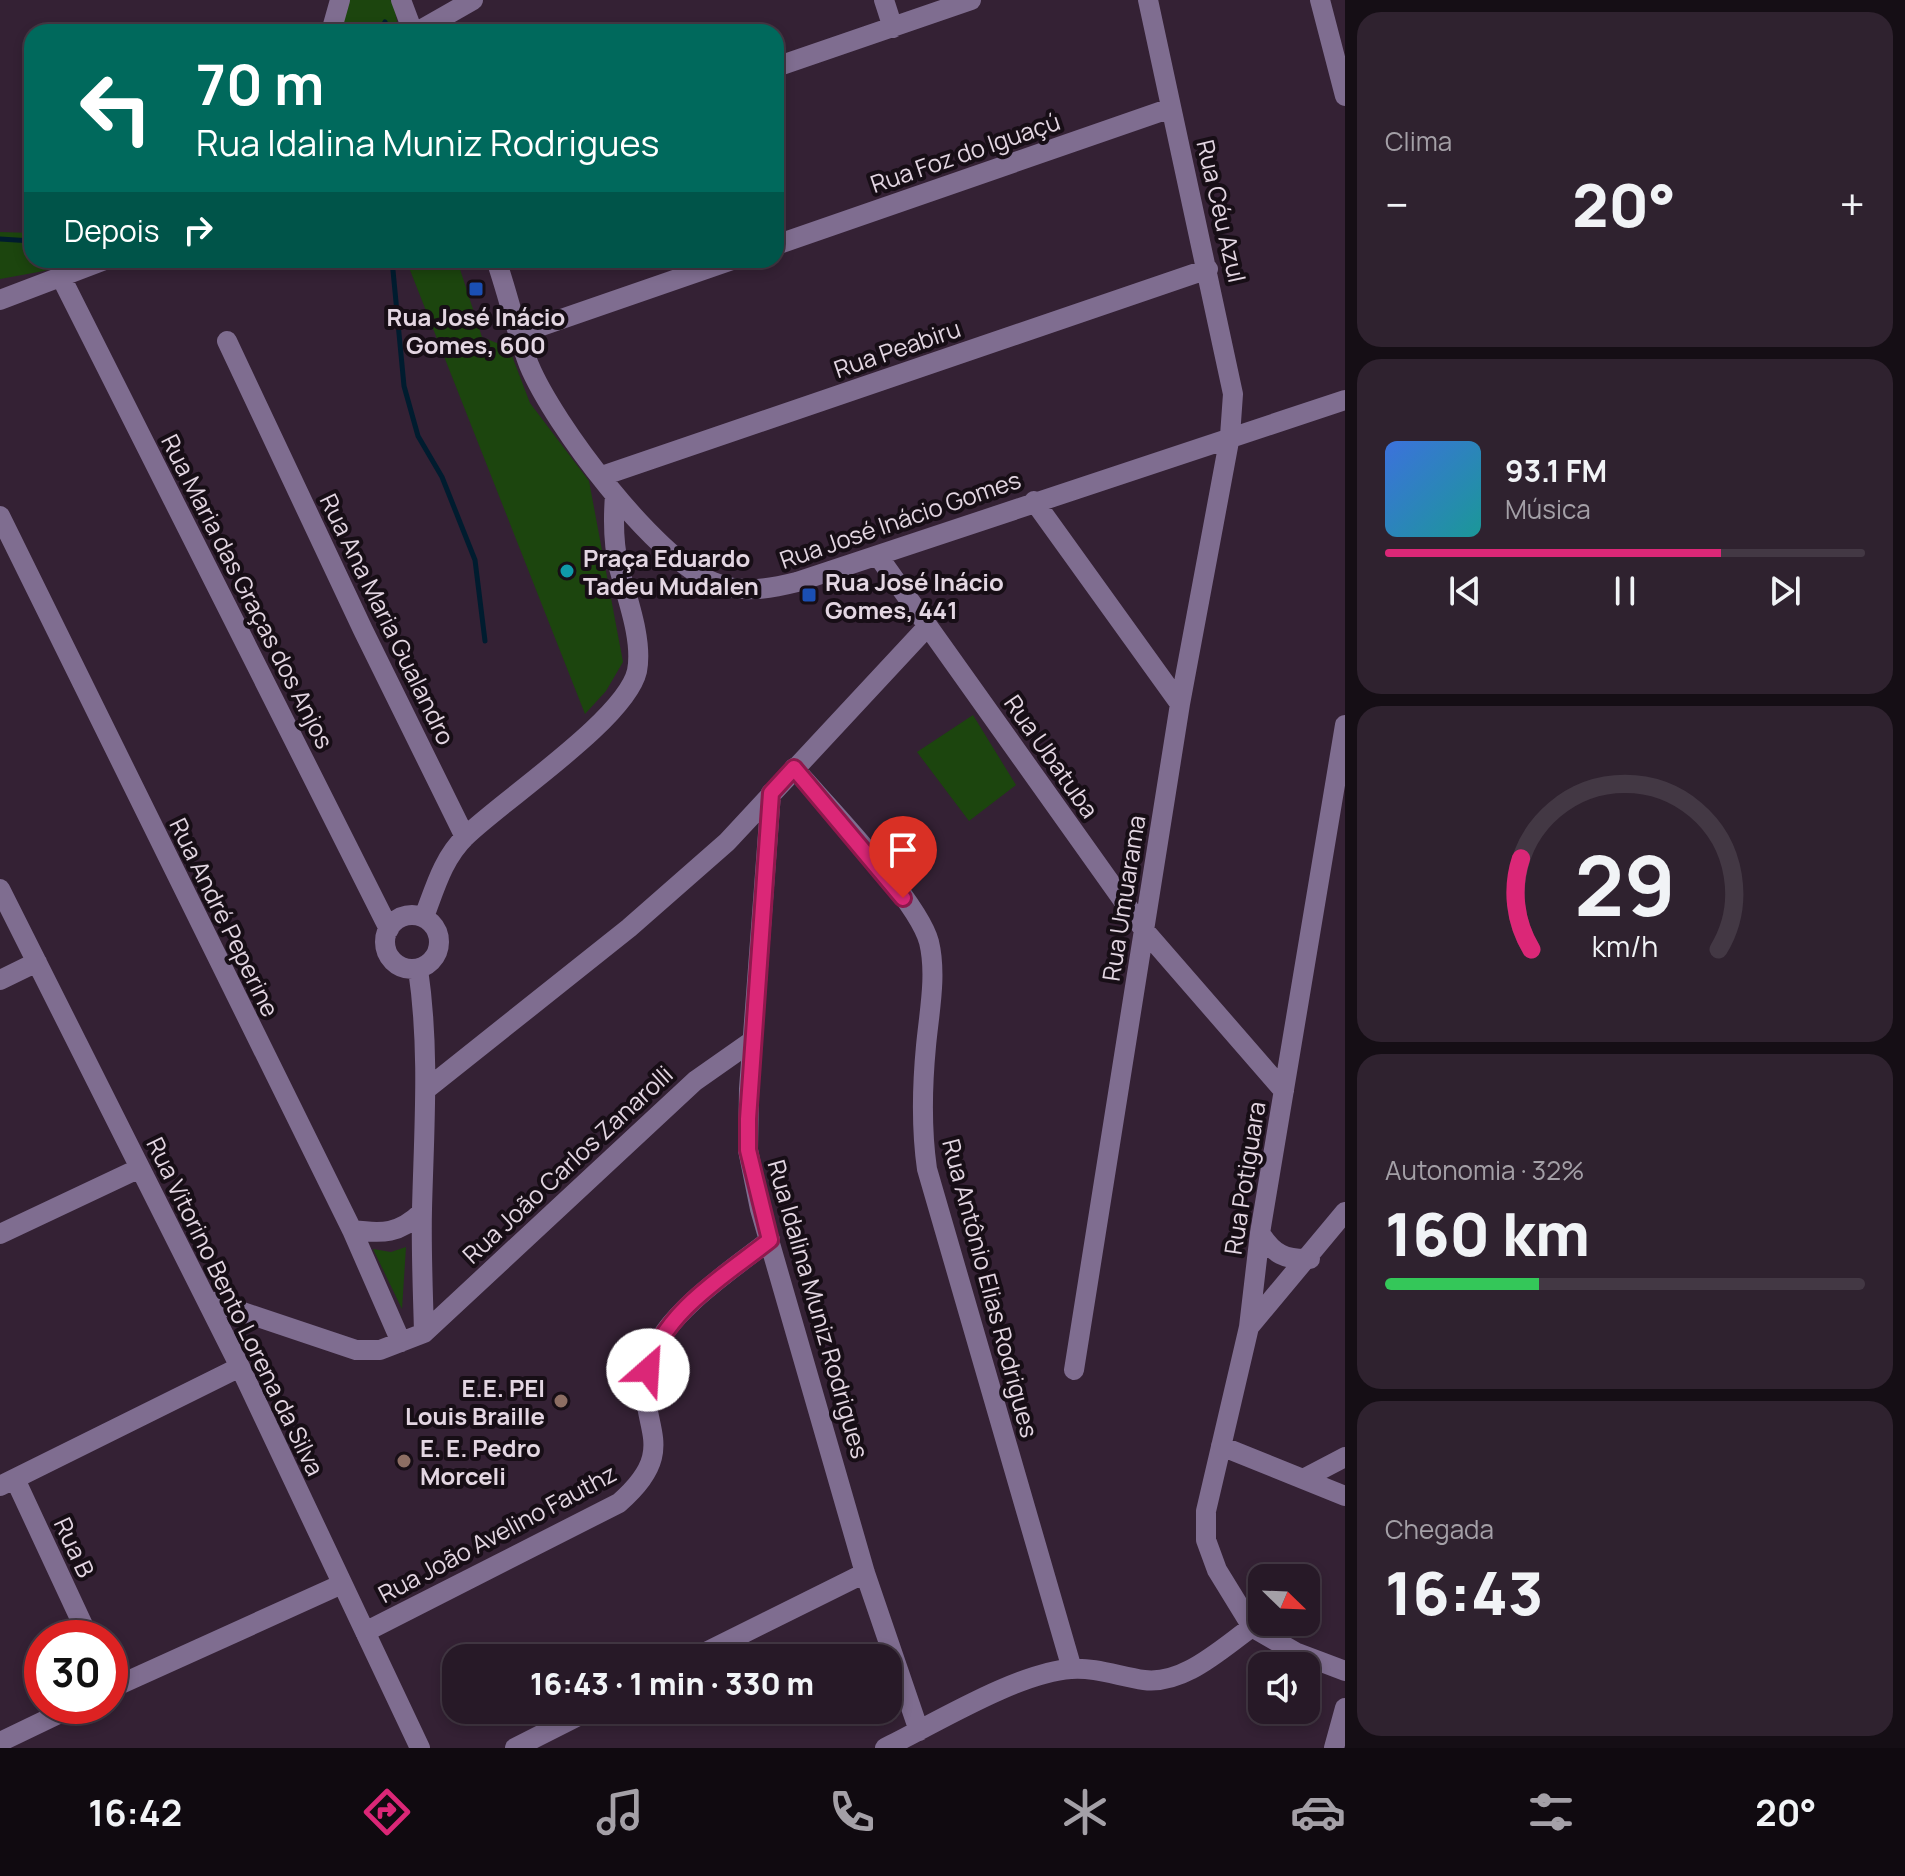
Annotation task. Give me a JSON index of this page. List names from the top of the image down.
{
  "streets": {
    "street": [
      "Rua Foz do Iguaçú",
      "Rua Céu Azul",
      "Rua Peabiru",
      "Rua José Inácio Gomes",
      "Rua Maria das Graças dos Anjos",
      "Rua Ana Maria Gualandro",
      "Rua Ubatuba",
      "Rua Umuarama",
      "Rua André Peperine",
      "Rua João Carlos Zanarolli",
      "Rua Potiguara",
      "Rua Antônio Elias Rodrigues",
      "Rua Vitorino Bento Lorena da Silva",
      "Rua Idalina Muniz Rodrigues",
      "Rua João Avelino Fauthz",
      "Rua B"
    ]
  },
  "crossings": [
    ["Rua Foz do Iguaçú", "Rua Céu Azul"],
    ["Rua Céu Azul", "Rua Peabiru"],
    ["Rua Céu Azul", "Rua José Inácio Gomes"],
    ["Rua Céu Azul", "Rua Umuarama"],
    ["Rua Peabiru", "Rua José Inácio Gomes"],
    ["Rua José Inácio Gomes", "Rua Ubatuba"],
    ["Rua José Inácio Gomes", "Rua Umuarama"],
    ["Rua Ubatuba", "Rua Umuarama"],
    ["Rua Ubatuba", "Rua Potiguara"],
    ["Rua João Carlos Zanarolli", "Rua Idalina Muniz Rodrigues"],
    ["Rua Vitorino Bento Lorena da Silva", "Rua João Avelino Fauthz"],
    ["Rua Idalina Muniz Rodrigues", "Rua João Avelino Fauthz"]
  ],
  "places": {
    "transit": ["Rua José Inácio Gomes, 600", "Rua José Inácio Gomes, 441"],
    "other": ["Praça Eduardo Tadeu Mudalen", "E.E. PEI Louis Braille", "E. E. Pedro Morceli"]
  },
  "north": "bottom right",
  "page": {
    "tile": [
      "Clima",
      ["Autonomia · 32%", "160 km"],
      ["Chegada", "16:43"]
    ],
    "turn": ["70 m", "Rua Idalina Muniz Rodrigues"],
    "heat": ["−", "20°", "+"],
    "then": "Depois",
    "song": ["93.1 FM", "Música"],
    "limit": "30",
    "trip": "16:43 · 1 min · 330 m",
    "tabs": ["16:42", "20°"],
    "gauge": ["29", "km/h"]
  }
}
